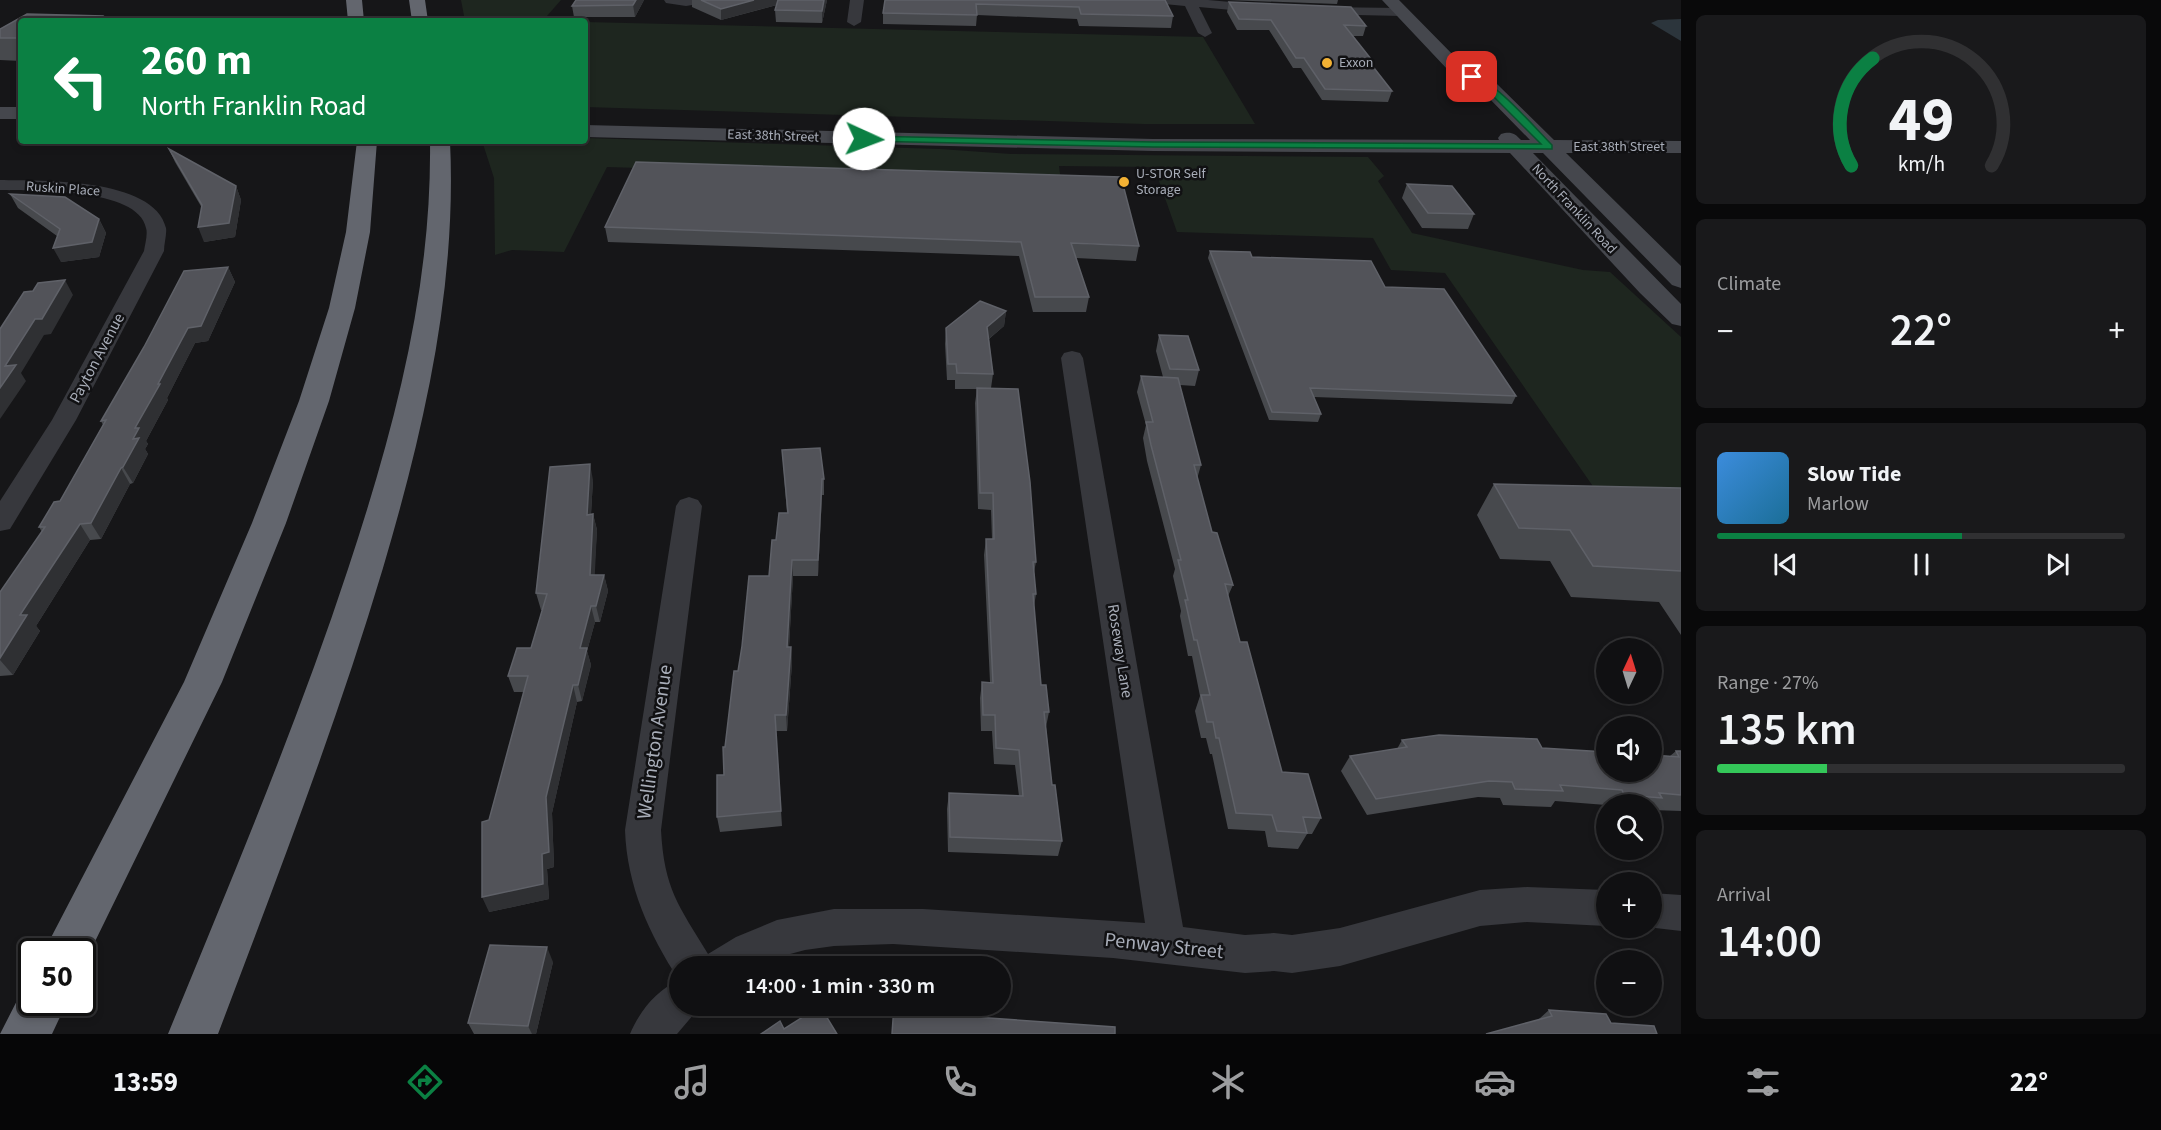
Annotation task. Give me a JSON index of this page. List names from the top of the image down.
{
  "streets": {
    "main road": ["East 38th Street", "North Franklin Road"],
    "street": [
      "Ruskin Place",
      "Payton Avenue",
      "Roseway Lane",
      "Wellington Avenue",
      "Penway Street"
    ]
  },
  "crossings": [
    ["East 38th Street", "North Franklin Road"],
    ["Ruskin Place", "Payton Avenue"],
    ["Roseway Lane", "Penway Street"]
  ],
  "places": ["Exxon", "U-STOR Self Storage"],
  "north": "top",
  "page": {
    "turn": ["260 m", "North Franklin Road"],
    "tile": [
      "Climate",
      ["Range · 27%", "135 km"],
      ["Arrival", "14:00"]
    ],
    "heat": ["−", "22°", "+"],
    "song": ["Slow Tide", "Marlow"],
    "map_buttons": ["+", "−"],
    "limit": "50",
    "trip": "14:00 · 1 min · 330 m",
    "tabs": ["13:59", "22°"],
    "gauge": ["49", "km/h"]
  }
}
